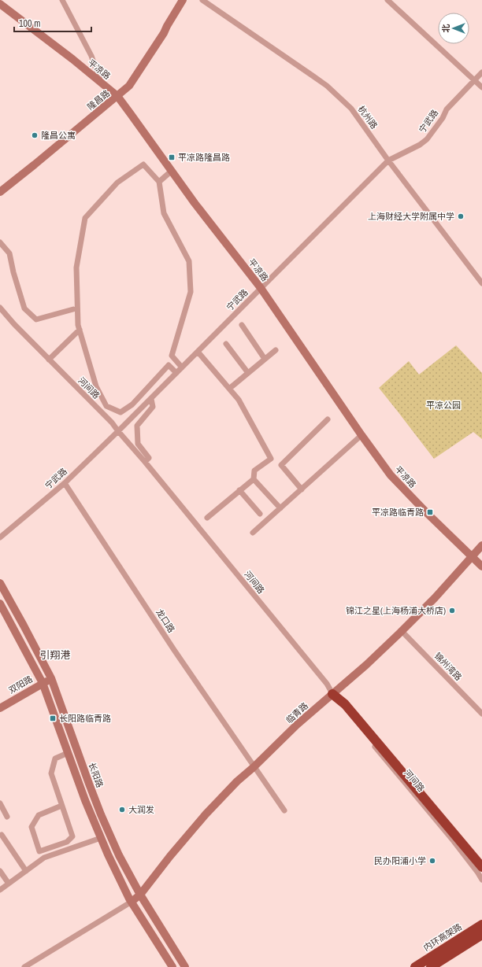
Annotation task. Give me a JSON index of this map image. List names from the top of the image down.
{
  "streets": {
    "highway": ["内环高架路"],
    "main road": [
      "平凉路",
      "隆昌路",
      "双阳路",
      "临青路",
      "长阳路"
    ],
    "street": [
      "杭州路",
      "宁武路",
      "河间路",
      "龙口路",
      "锦州湾路"
    ]
  },
  "crossings": [
    ["平凉路", "隆昌路"],
    ["平凉路", "宁武路"],
    ["平凉路", "临青路"],
    ["杭州路", "宁武路"],
    ["宁武路", "河间路"],
    ["宁武路", "龙口路"],
    ["河间路", "临青路"],
    ["龙口路", "临青路"],
    ["锦州湾路", "临青路"],
    ["双阳路", "长阳路"],
    ["临青路", "长阳路"]
  ],
  "districts": ["引翔港"],
  "parks": ["平凉公园"],
  "places": {
    "other": [
      "隆昌公寓",
      "上海财经大学附属中学",
      "锦江之星(上海杨浦大桥店)",
      "大润发",
      "民办阳浦小学"
    ],
    "transit": ["平凉路隆昌路", "平凉路临青路", "长阳路临青路"]
  },
  "scale_bar": "100 m",
  "north": "left"
}
